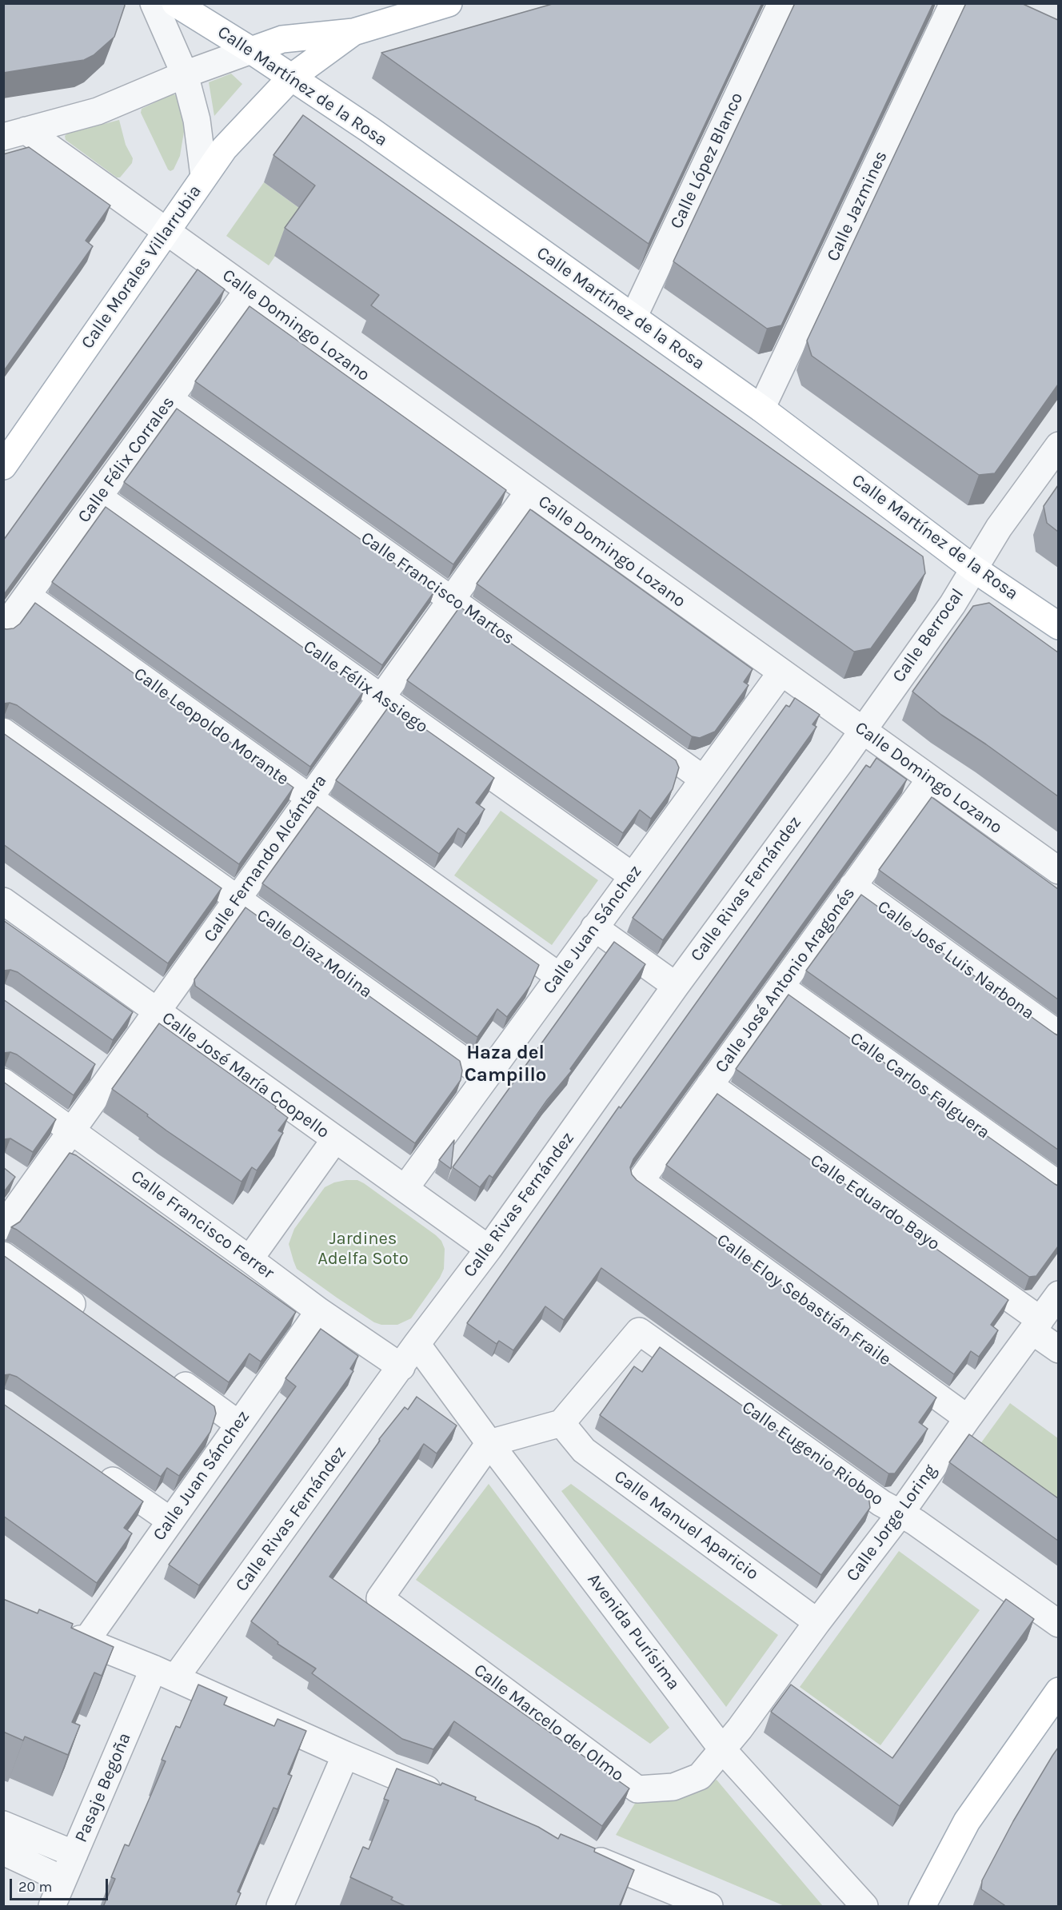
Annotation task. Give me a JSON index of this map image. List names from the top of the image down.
{
  "streets": {
    "main road": ["Calle Martínez de la Rosa", "Calle Morales Villarrubia"],
    "street": [
      "Calle López Blanco",
      "Calle Jazmines",
      "Calle Domingo Lozano",
      "Calle Félix Corrales",
      "Calle Francisco Martos",
      "Calle Berrocal",
      "Calle Félix Assiego",
      "Calle Leopoldo Morante",
      "Calle Fernando Alcántara",
      "Calle Rivas Fernández",
      "Calle Juan Sánchez",
      "Calle Diaz Molina",
      "Calle José Luis Narbona",
      "Calle José Antonio Aragonés",
      "Calle José María Coopello",
      "Calle Carlos Falguera",
      "Calle Eduardo Bayo",
      "Calle Francisco Ferrer",
      "Calle Eloy Sebastián Fraile",
      "Calle Eugenio Rioboo",
      "Calle Jorge Loring",
      "Calle Manuel Aparicio",
      "Avenida Purísima",
      "Calle Marcelo del Olmo",
      "Pasaje Begoña"
    ]
  },
  "crossings": [
    ["Calle Martínez de la Rosa", "Calle López Blanco"],
    ["Calle Martínez de la Rosa", "Calle Jazmines"],
    ["Calle Martínez de la Rosa", "Calle Morales Villarrubia"],
    ["Calle Martínez de la Rosa", "Calle Berrocal"],
    ["Calle Morales Villarrubia", "Calle Domingo Lozano"],
    ["Calle Domingo Lozano", "Calle Félix Corrales"],
    ["Calle Domingo Lozano", "Calle Berrocal"],
    ["Calle Domingo Lozano", "Calle Fernando Alcántara"],
    ["Calle Domingo Lozano", "Calle Rivas Fernández"],
    ["Calle Domingo Lozano", "Calle Juan Sánchez"],
    ["Calle Domingo Lozano", "Calle José Antonio Aragonés"],
    ["Calle Félix Corrales", "Calle Francisco Martos"],
    ["Calle Félix Corrales", "Calle Félix Assiego"],
    ["Calle Félix Corrales", "Calle Leopoldo Morante"],
    ["Calle Francisco Martos", "Calle Fernando Alcántara"],
    ["Calle Francisco Martos", "Calle Juan Sánchez"],
    ["Calle Berrocal", "Calle Rivas Fernández"],
    ["Calle Félix Assiego", "Calle Fernando Alcántara"],
    ["Calle Félix Assiego", "Calle Juan Sánchez"],
    ["Calle Leopoldo Morante", "Calle Fernando Alcántara"],
    ["Calle Leopoldo Morante", "Calle Juan Sánchez"],
    ["Calle Fernando Alcántara", "Calle Diaz Molina"],
    ["Calle Fernando Alcántara", "Calle José María Coopello"],
    ["Calle Fernando Alcántara", "Calle Francisco Ferrer"],
    ["Calle Rivas Fernández", "Calle José María Coopello"],
    ["Calle Rivas Fernández", "Calle Francisco Ferrer"],
    ["Calle Rivas Fernández", "Avenida Purísima"],
    ["Calle Rivas Fernández", "Pasaje Begoña"],
    ["Calle Juan Sánchez", "Calle Diaz Molina"],
    ["Calle Juan Sánchez", "Calle José María Coopello"],
    ["Calle Juan Sánchez", "Calle Francisco Ferrer"],
    ["Calle José Luis Narbona", "Calle José Antonio Aragonés"],
    ["Calle José Antonio Aragonés", "Calle Carlos Falguera"],
    ["Calle José Antonio Aragonés", "Calle Eduardo Bayo"],
    ["Calle José Antonio Aragonés", "Calle Eloy Sebastián Fraile"],
    ["Calle Eduardo Bayo", "Calle Jorge Loring"],
    ["Calle Eloy Sebastián Fraile", "Calle Jorge Loring"],
    ["Calle Eugenio Rioboo", "Calle Jorge Loring"],
    ["Calle Eugenio Rioboo", "Calle Manuel Aparicio"],
    ["Calle Jorge Loring", "Calle Manuel Aparicio"],
    ["Calle Jorge Loring", "Avenida Purísima"],
    ["Calle Jorge Loring", "Calle Marcelo del Olmo"],
    ["Avenida Purísima", "Calle Marcelo del Olmo"]
  ],
  "districts": ["Haza del Campillo"],
  "parks": ["Jardines Adelfa Soto"],
  "scale_bar": "20 m"
}
